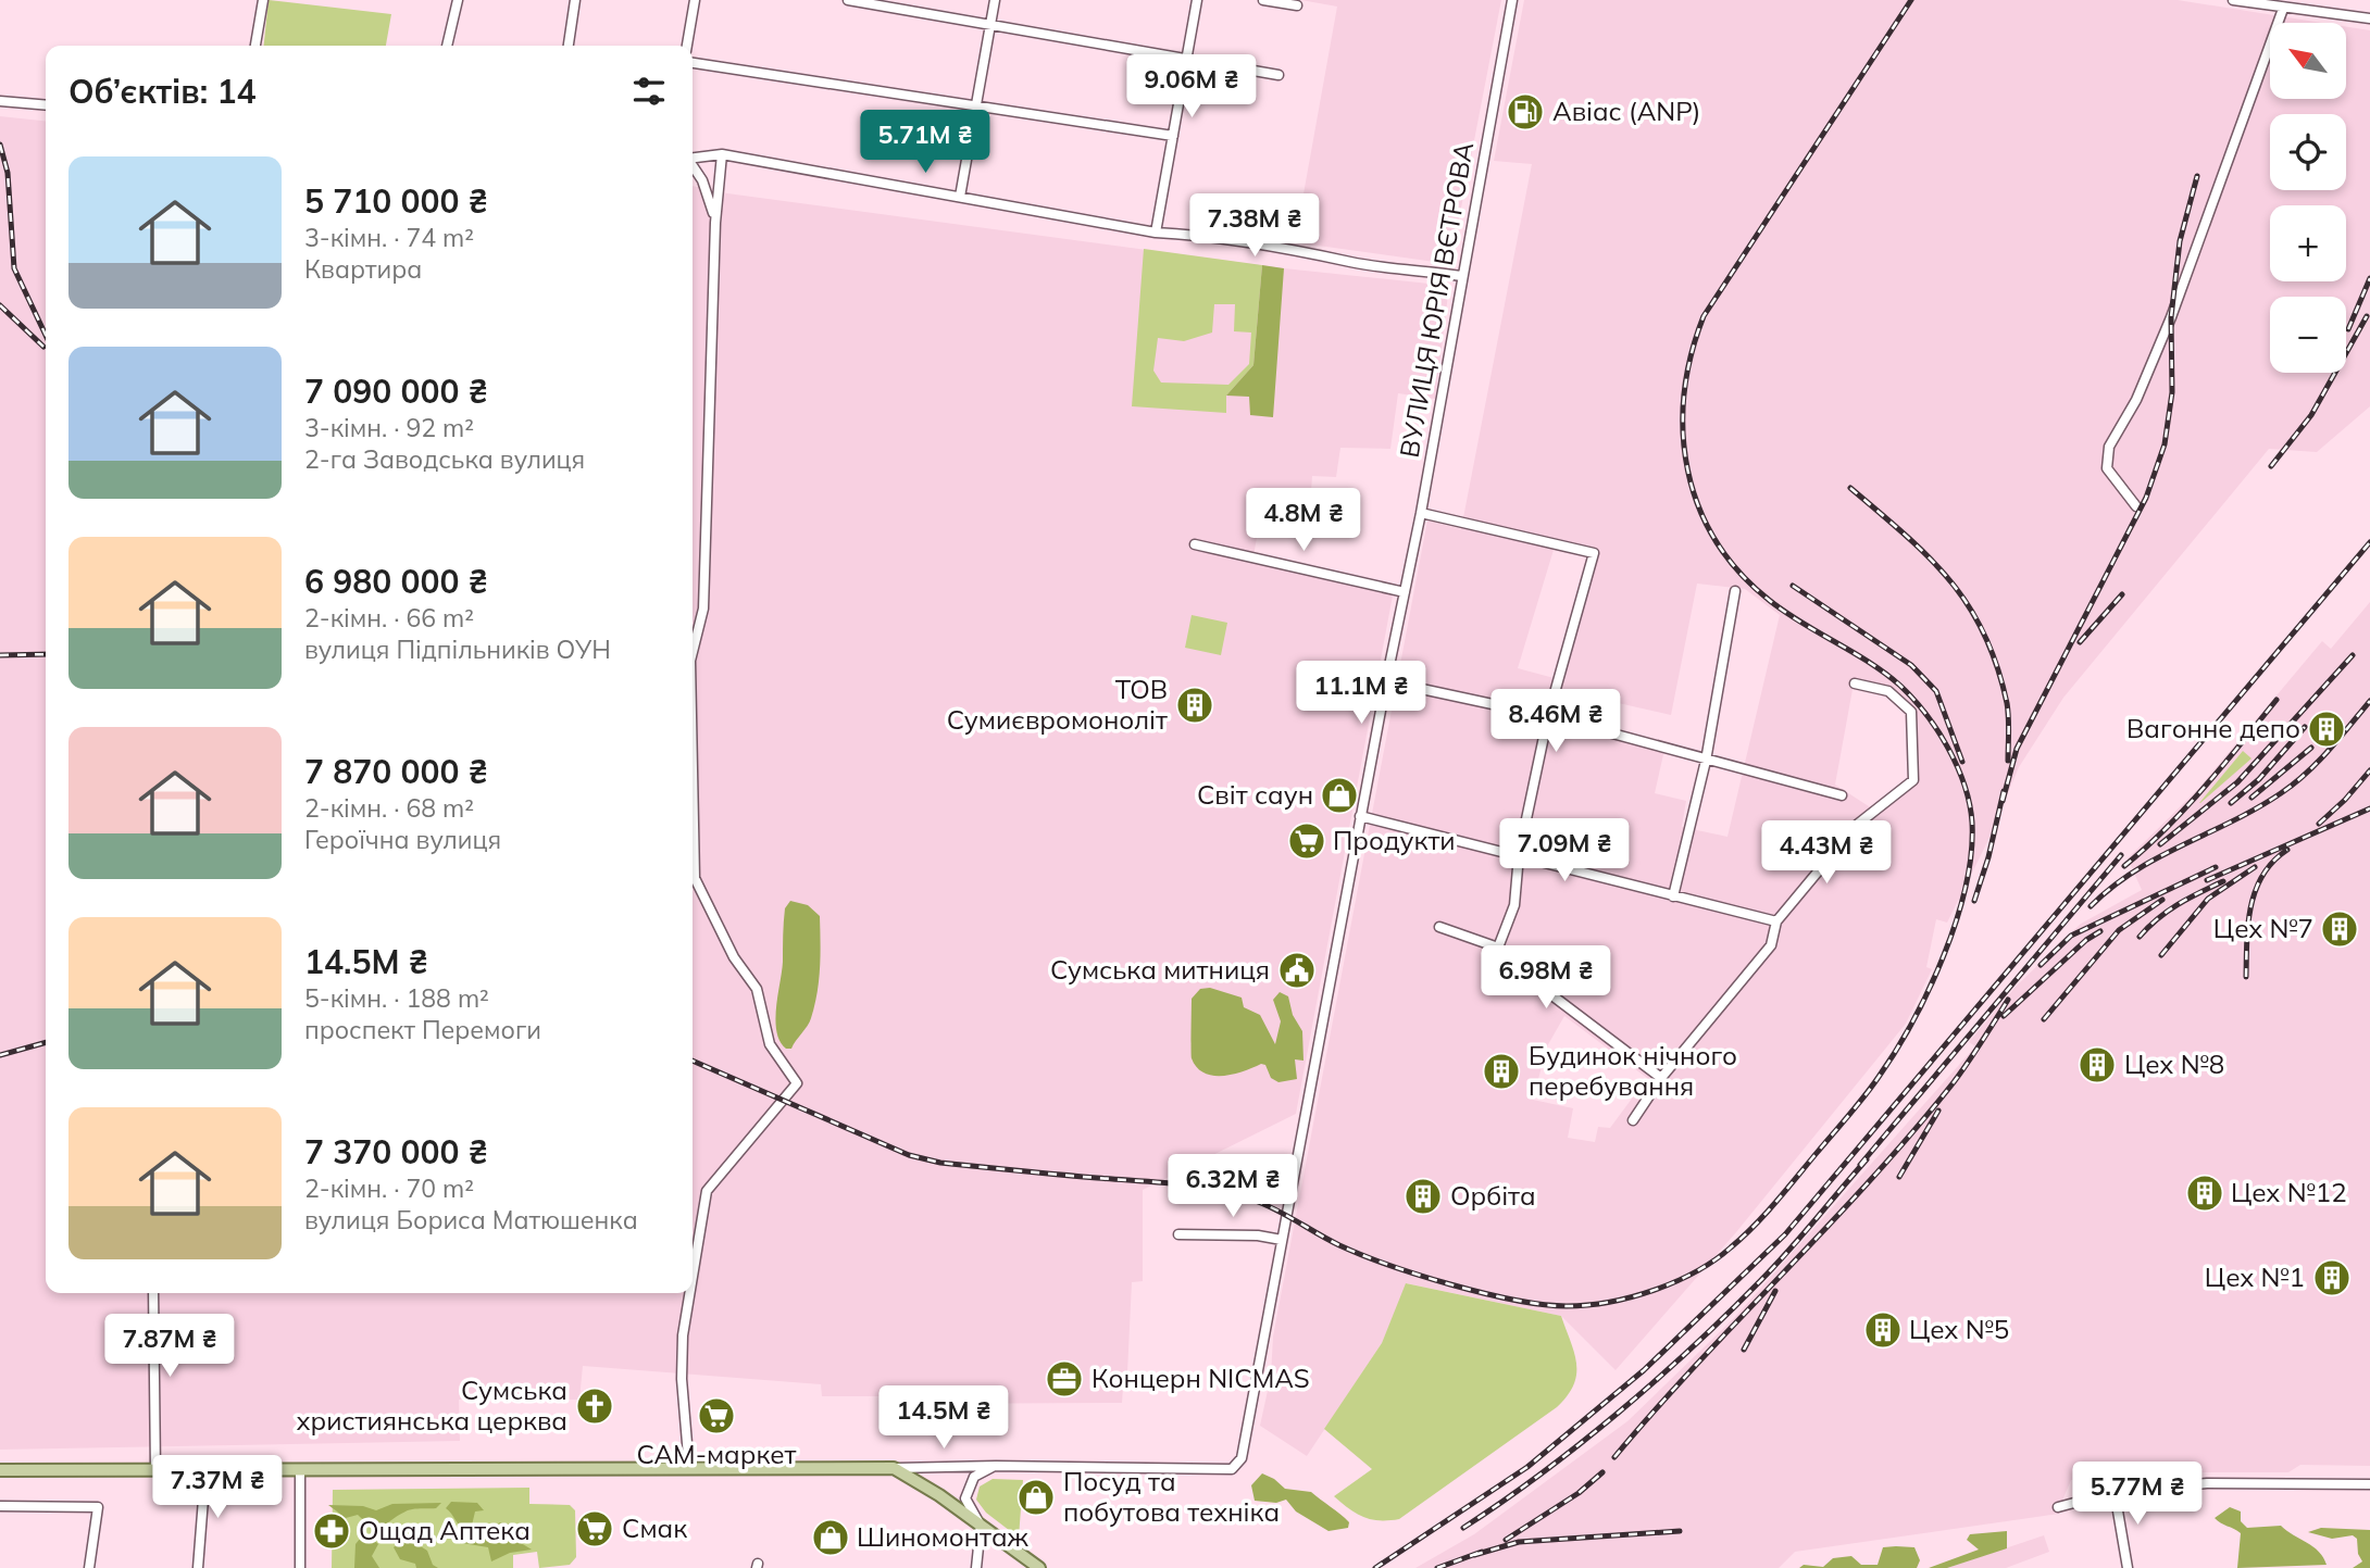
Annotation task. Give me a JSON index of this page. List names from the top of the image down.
{
  "streets": {
    "street": ["ВУЛИЦЯ ЮРІЯ ВЄТРОВА"]
  },
  "places": {
    "fuel station": ["Авіас (ANP)"],
    "building": [
      "ТОВ Сумиєвромоноліт",
      "Вагонне депо",
      "Цех №7",
      "Цех №8",
      "Будинок нічного перебування",
      "Цех №12",
      "Орбіта",
      "Цех №1",
      "Цех №5"
    ],
    "shop": ["Світ саун", "Посуд та побутова техніка", "Шиномонтаж"],
    "supermarket": ["Продукти", "САМ-маркет", "Смак"],
    "public building": ["Сумська митниця"],
    "office": ["Концерн NICMAS"],
    "church": ["Сумська християнська церква"],
    "pharmacy": ["Ощад Аптека"]
  },
  "north": "top left",
  "page": {
    "map_buttons": ["+", "−"],
    "heading": "Об’єктів: 14",
    "price": [
      "9.06M ₴",
      "5.71M ₴",
      "7.38M ₴",
      "4.8M ₴",
      "11.1M ₴",
      "8.46M ₴",
      "7.09M ₴",
      "4.43M ₴",
      "6.98M ₴",
      "6.32M ₴",
      "7.87M ₴",
      "14.5M ₴",
      "7.37M ₴",
      "5.77M ₴"
    ],
    "list": [
      {
        "name": "5 710 000 ₴",
        "note": "3-кімн. · 74 m² · Квартира"
      },
      {
        "name": "7 090 000 ₴",
        "note": "3-кімн. · 92 m² · 2-га Заводська вулиця"
      },
      {
        "name": "6 980 000 ₴",
        "note": "2-кімн. · 66 m² · вулиця Підпільників ОУН"
      },
      {
        "name": "7 870 000 ₴",
        "note": "2-кімн. · 68 m² · Героїчна вулиця"
      },
      {
        "name": "14.5M ₴",
        "note": "5-кімн. · 188 m² · проспект Перемоги"
      },
      {
        "name": "7 370 000 ₴",
        "note": "2-кімн. · 70 m² · вулиця Бориса Матюшенка"
      }
    ]
  }
}
